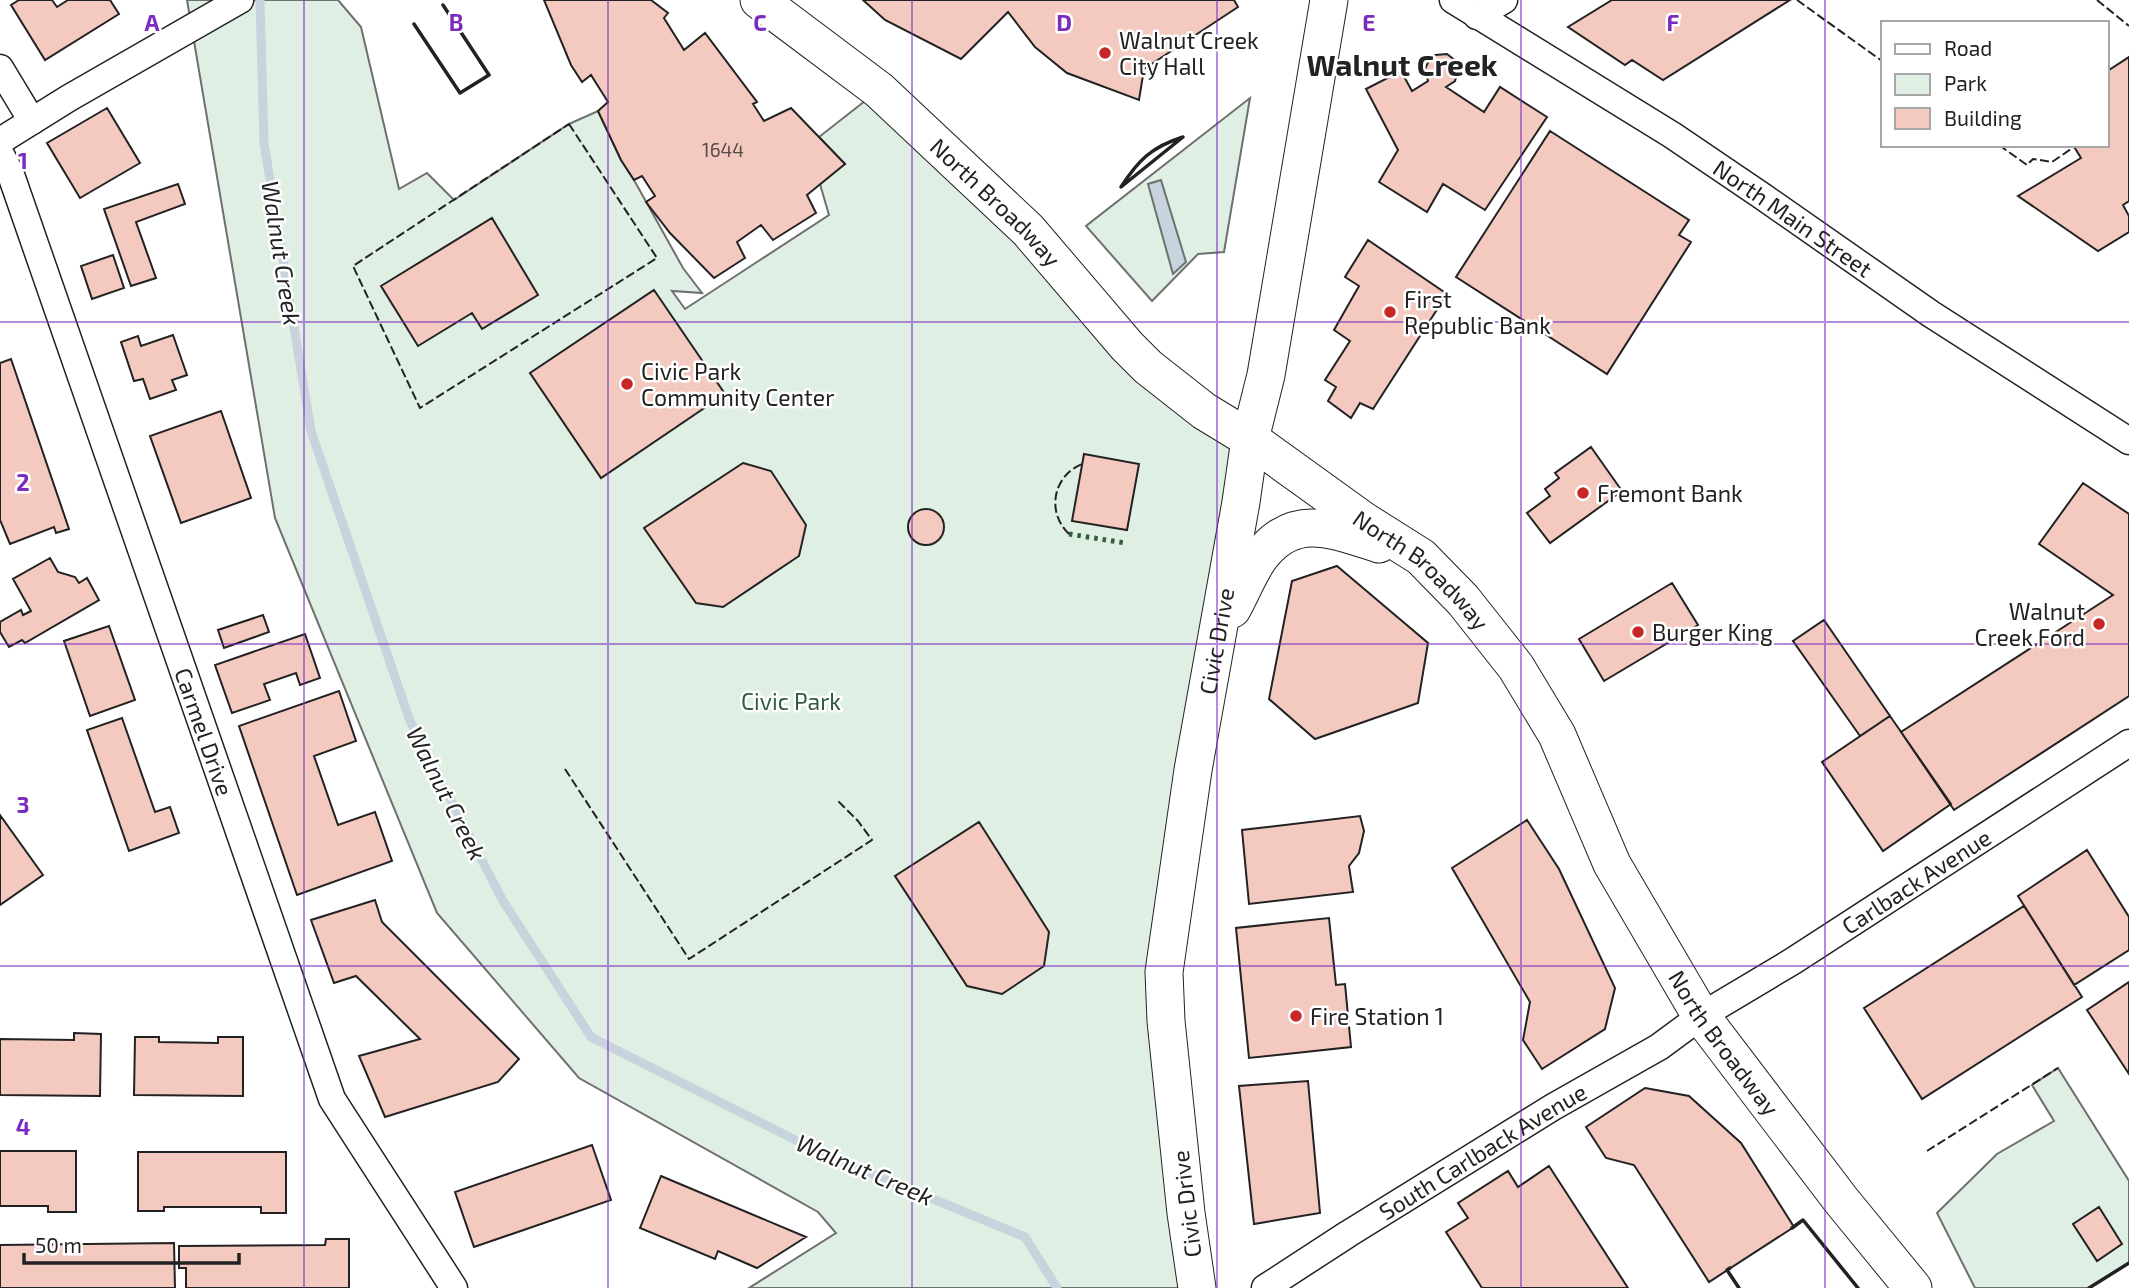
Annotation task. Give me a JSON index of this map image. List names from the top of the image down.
{
  "streets": {
    "street": [
      "North Broadway",
      "North Main Street",
      "Civic Drive",
      "Carmel Drive",
      "Carlback Avenue",
      "South Carlback Avenue"
    ]
  },
  "crossings": [
    ["North Broadway", "Civic Drive"],
    ["North Broadway", "Carlback Avenue"],
    ["North Broadway", "South Carlback Avenue"],
    ["Carlback Avenue", "South Carlback Avenue"]
  ],
  "districts": ["Walnut Creek"],
  "water": ["Walnut Creek"],
  "parks": ["Civic Park"],
  "places": [
    "Walnut Creek City Hall",
    "First Republic Bank",
    "Civic Park Community Center",
    "Fremont Bank",
    "Walnut Creek Ford",
    "Burger King",
    "Fire Station 1"
  ],
  "house_numbers": ["1644"],
  "legend": ["Road", "Park", "Building"],
  "scale_bar": "50 m",
  "grid": {
    "columns": [
      "A",
      "B",
      "C",
      "D",
      "E",
      "F"
    ],
    "rows": [
      "1",
      "2",
      "3",
      "4"
    ]
  }
}
